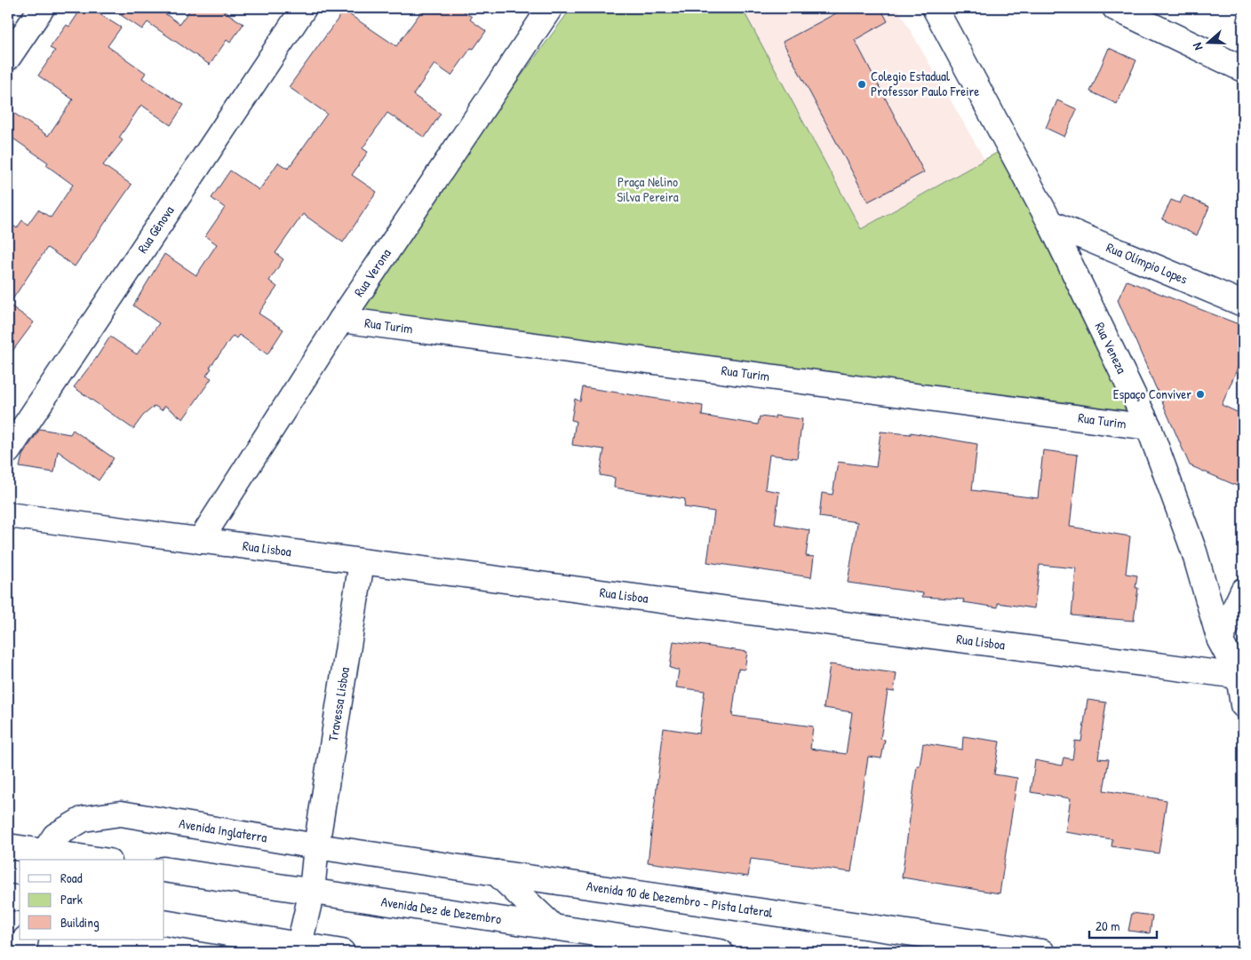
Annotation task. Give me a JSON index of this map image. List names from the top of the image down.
{
  "streets": {
    "main road": [
      "Rua Gênova",
      "Rua Olímpio Lopes",
      "Rua Verona",
      "Rua Turim",
      "Rua Veneza",
      "Rua Lisboa",
      "Travessa Lisboa",
      "Avenida Inglaterra",
      "Avenida 10 de Dezembro - Pista Lateral",
      "Avenida Dez de Dezembro"
    ]
  },
  "crossings": [
    ["Rua Olímpio Lopes", "Rua Veneza"],
    ["Rua Verona", "Rua Turim"],
    ["Rua Verona", "Rua Lisboa"],
    ["Rua Turim", "Rua Veneza"],
    ["Rua Veneza", "Rua Lisboa"],
    ["Rua Lisboa", "Travessa Lisboa"],
    ["Travessa Lisboa", "Avenida Inglaterra"],
    ["Travessa Lisboa", "Avenida 10 de Dezembro - Pista Lateral"],
    ["Avenida Inglaterra", "Avenida 10 de Dezembro - Pista Lateral"]
  ],
  "parks": ["Praça Nelino Silva Pereira"],
  "places": ["Colegio Estadual Professor Paulo Freire", "Espaço Conviver"],
  "legend": ["Road", "Park", "Building"],
  "scale_bar": "20 m",
  "north": "left"
}
